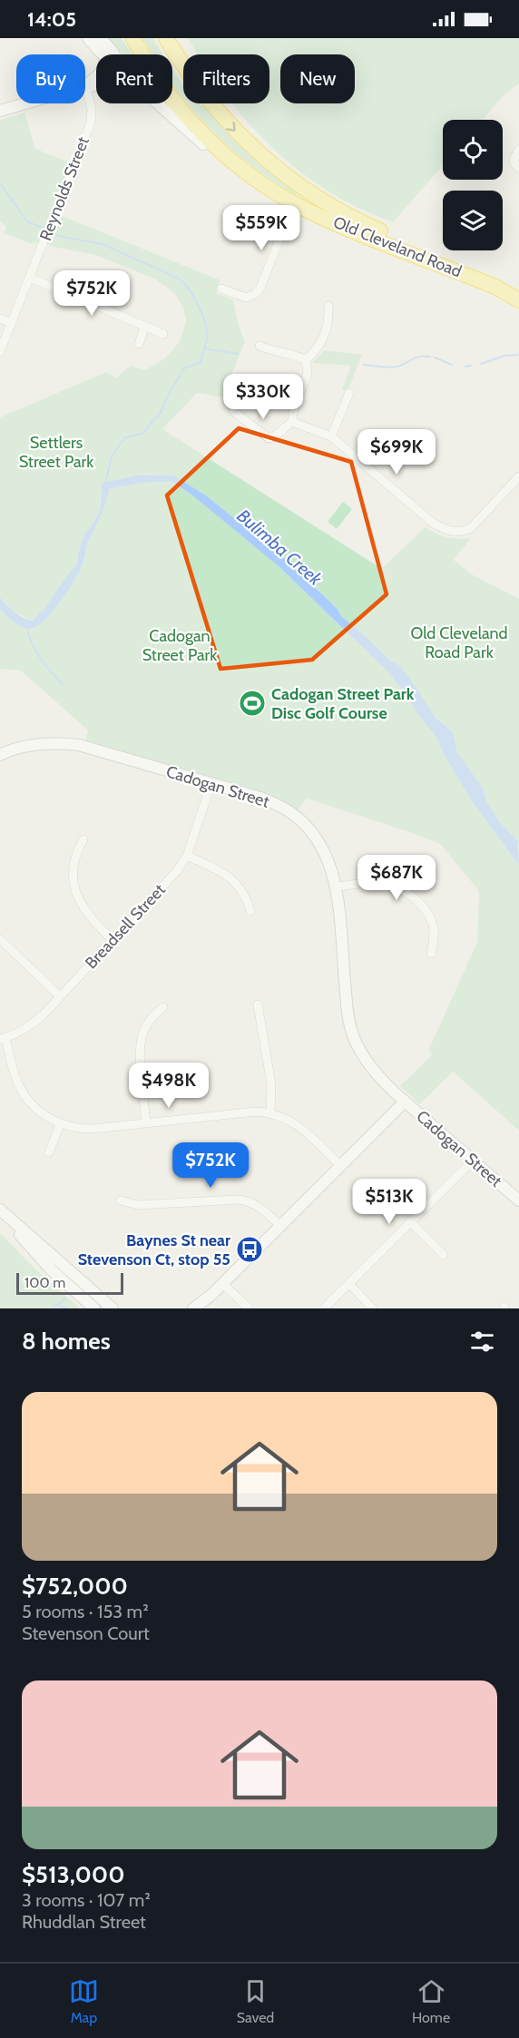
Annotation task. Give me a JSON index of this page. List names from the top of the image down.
{
  "streets": {
    "highway": ["Old Cleveland Road"],
    "street": ["Reynolds Street", "Cadogan Street", "Breadsell Street"]
  },
  "crossings": [
    ["Cadogan Street", "Breadsell Street"]
  ],
  "one_way": ["Old Cleveland Road"],
  "water": ["Bulimba Creek"],
  "parks": ["Settlers Street Park", "Old Cleveland Road Park", "Cadogan Street Park"],
  "places": {
    "sports": ["Cadogan Street Park Disc Golf Course"],
    "bus stop": ["Baynes St near Stevenson Ct, stop 55"]
  },
  "scale_bar": "100 m",
  "page": {
    "status": "14:05",
    "chip": [
      "Buy",
      "Rent",
      "Filters",
      "New"
    ],
    "price": [
      "$559K",
      "$752K",
      "$330K",
      "$699K",
      "$687K",
      "$498K",
      "$752K",
      "$513K"
    ],
    "scale": "100 m",
    "heading": "8 homes",
    "list": [
      {
        "name": "$752,000",
        "note": "5 rooms · 153 m² · Stevenson Court"
      },
      {
        "name": "$513,000",
        "note": "3 rooms · 107 m² · Rhuddlan Street"
      }
    ],
    "tabs": ["Map", "Saved", "Home"]
  }
}
